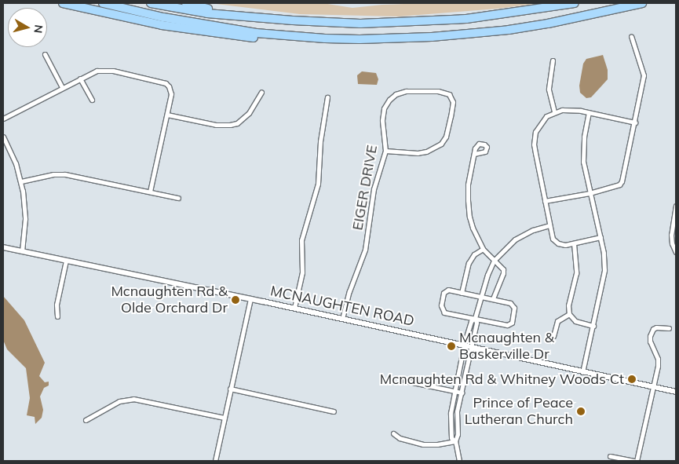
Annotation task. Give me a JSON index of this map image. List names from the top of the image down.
{
  "streets": {
    "street": ["EIGER DRIVE", "MCNAUGHTEN ROAD"]
  },
  "crossings": [
    ["EIGER DRIVE", "MCNAUGHTEN ROAD"]
  ],
  "places": [
    "Mcnaughten Rd & Olde Orchard Dr",
    "Mcnaughten & Baskerville Dr",
    "Mcnaughten Rd & Whitney Woods Ct",
    "Prince of Peace Lutheran Church"
  ],
  "north": "right"
}
